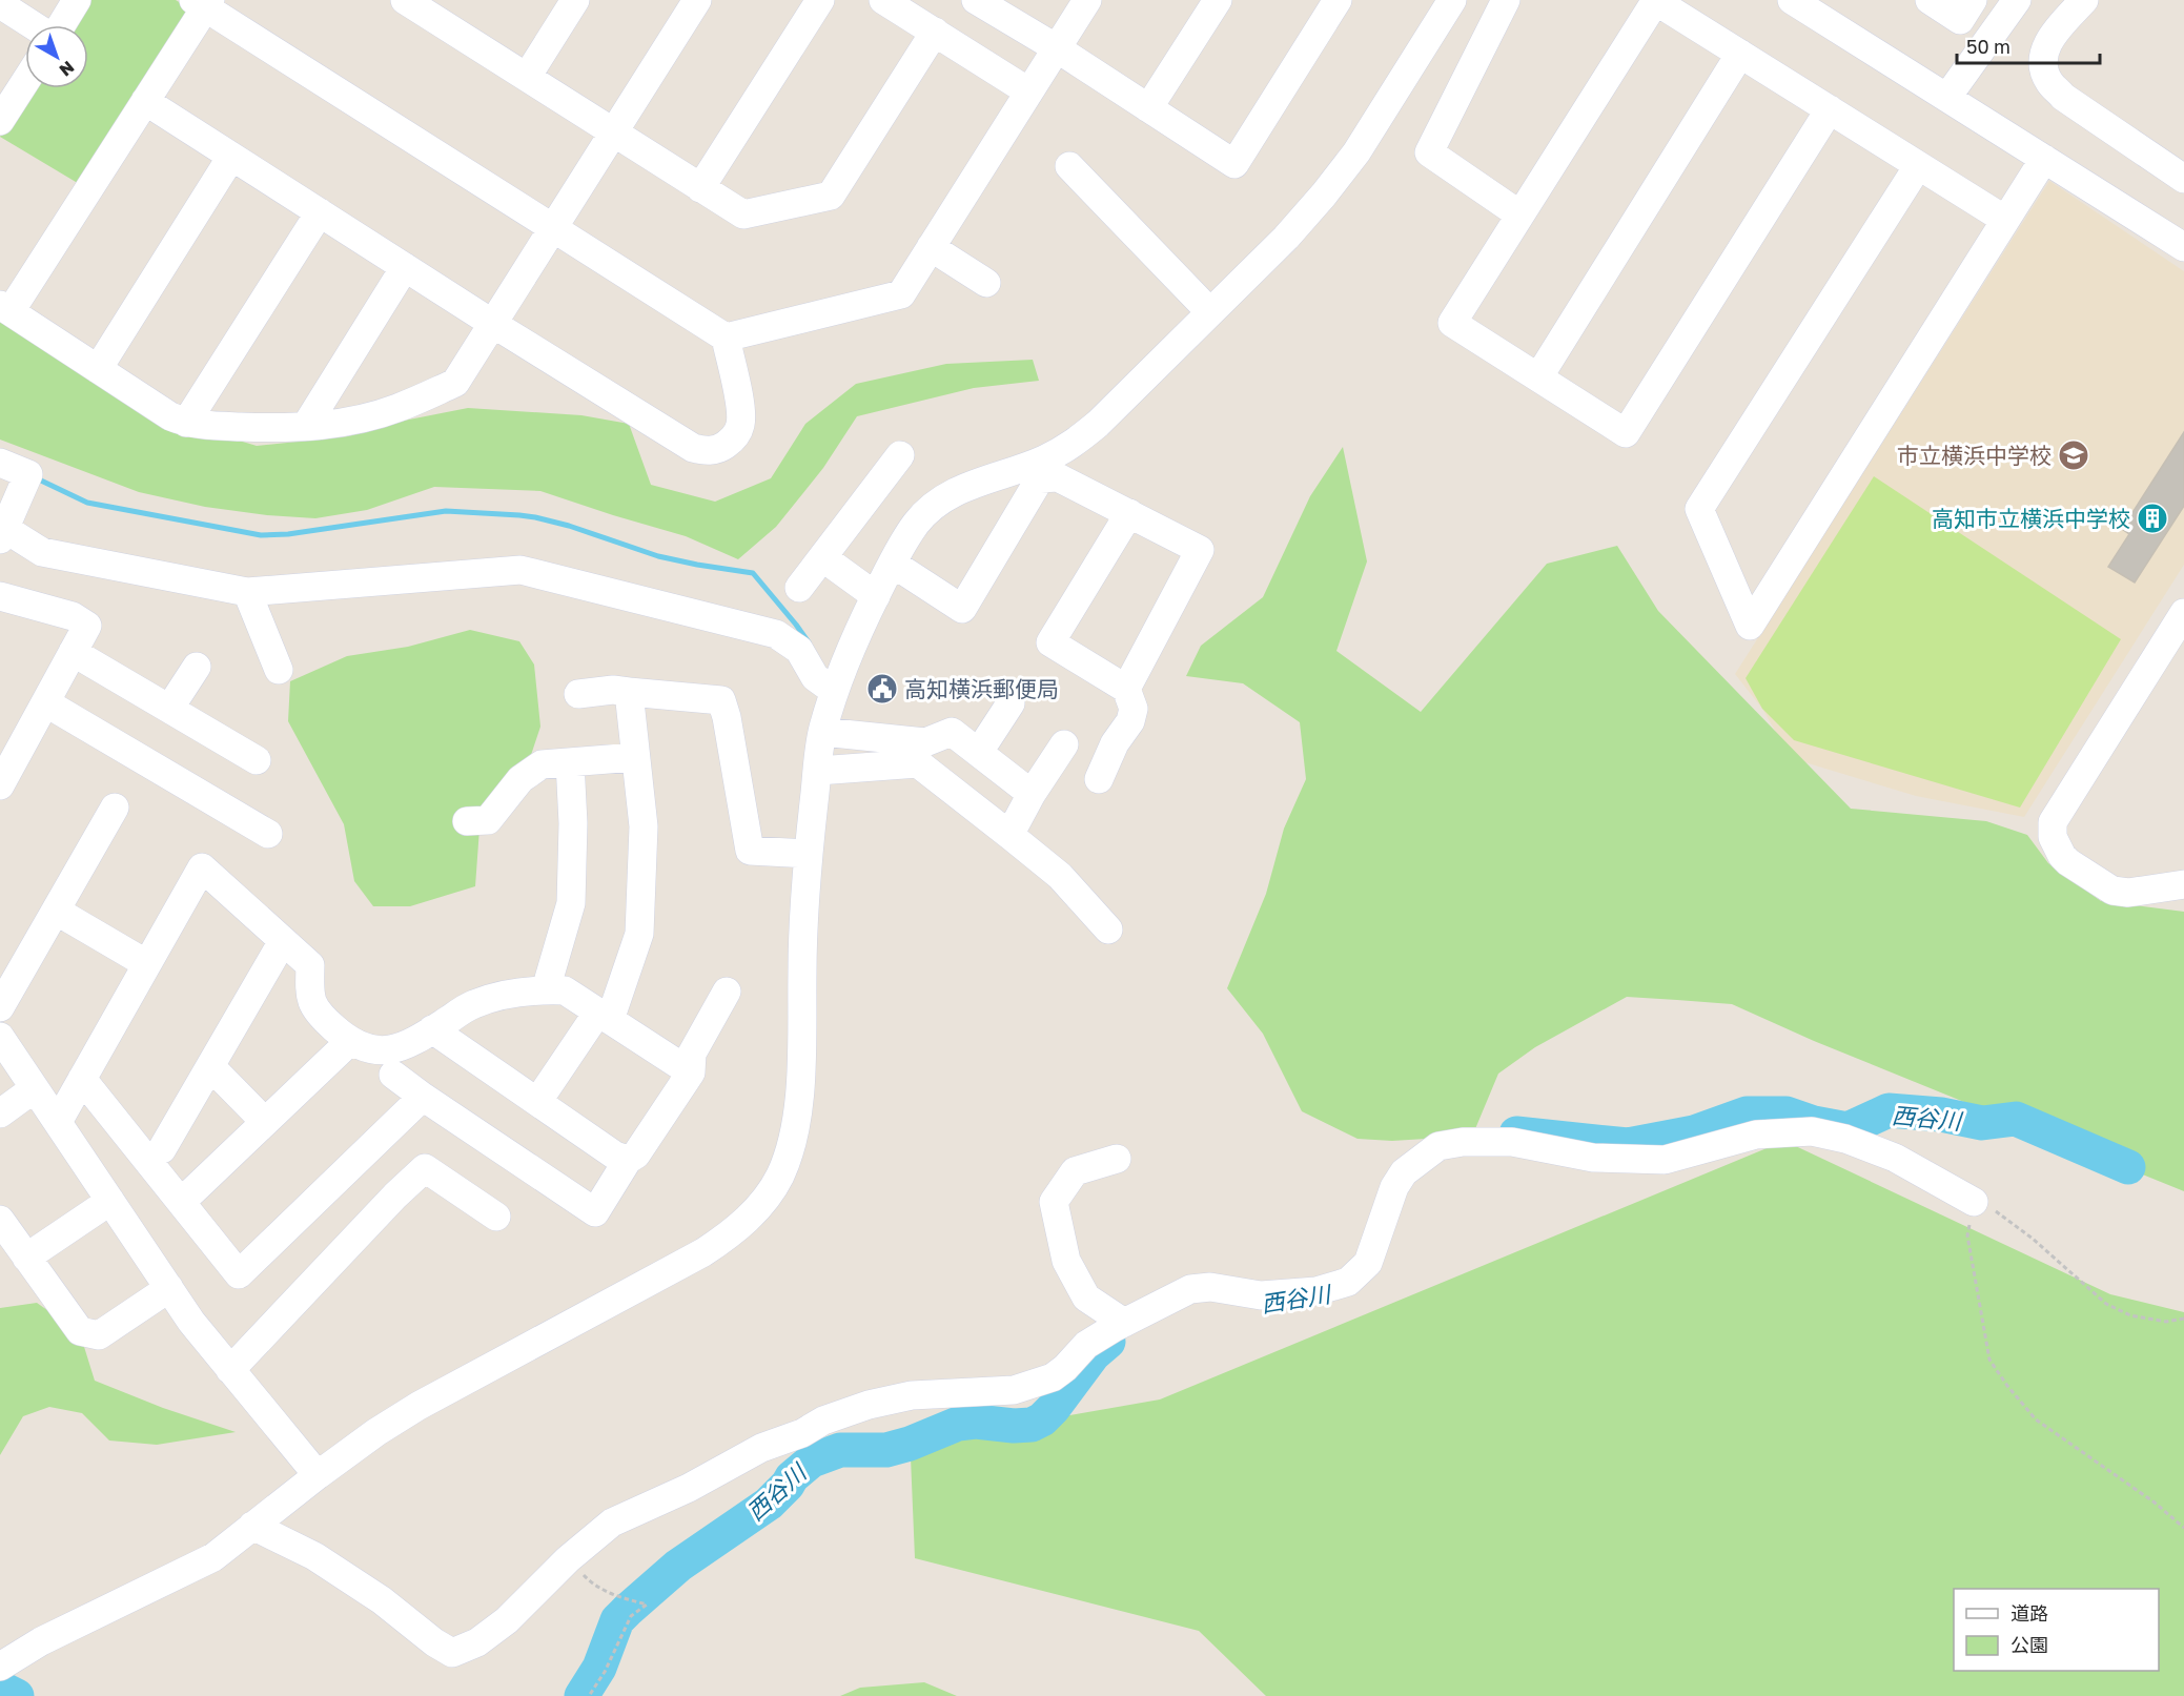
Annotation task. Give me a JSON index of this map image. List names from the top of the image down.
{
  "water": ["西谷川"],
  "places": {
    "school or university": ["市立横浜中学校"],
    "building": ["高知市立横浜中学校"],
    "public building": ["高知横浜郵便局"]
  },
  "legend": ["道路", "公園"],
  "scale_bar": "50 m",
  "north": "bottom right"
}
